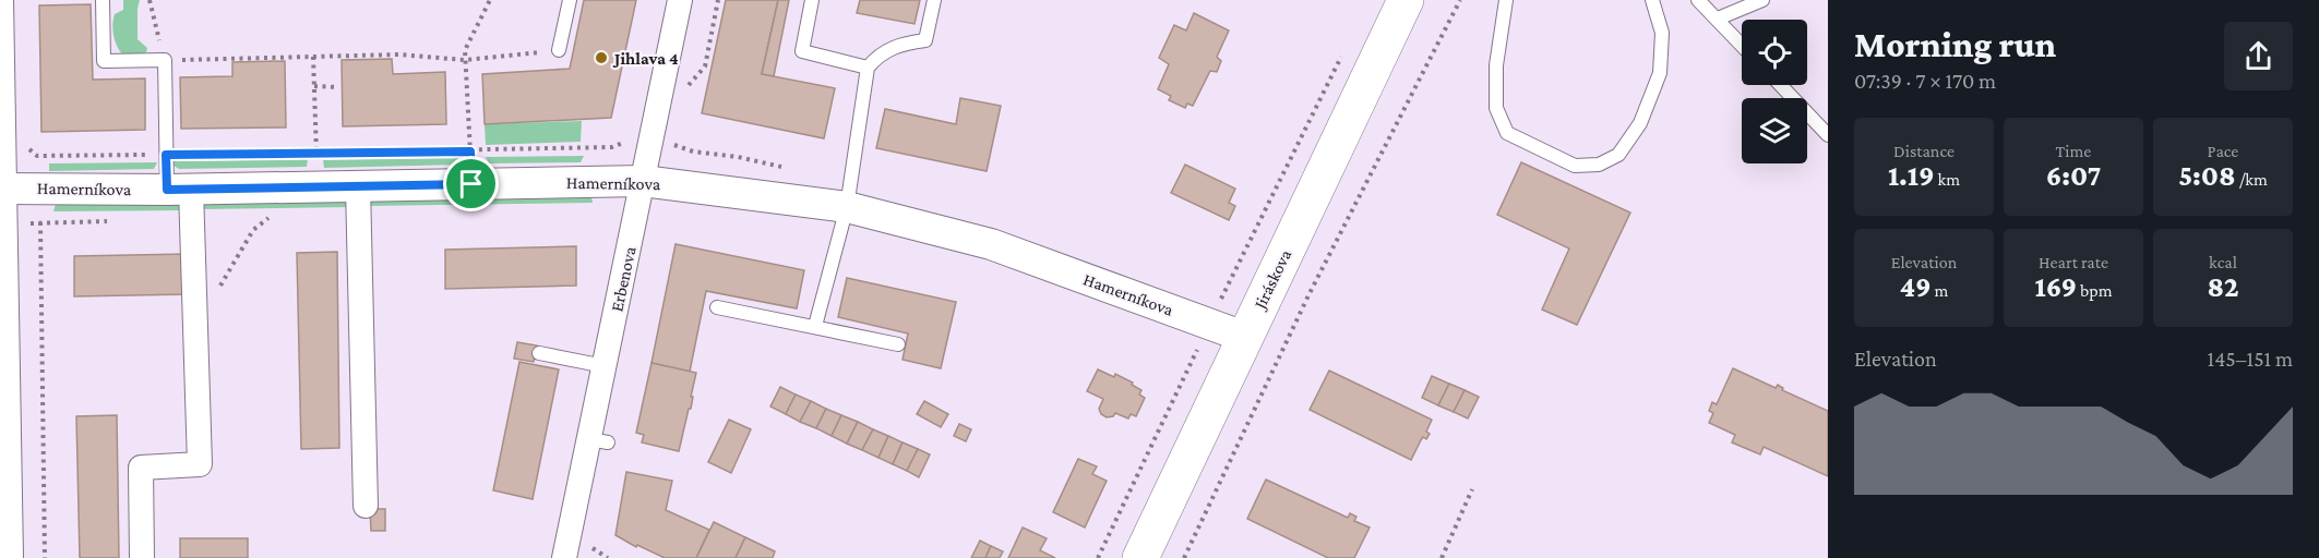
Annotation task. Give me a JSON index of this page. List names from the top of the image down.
{
  "streets": {
    "main road": ["Jiráskova"],
    "street": ["Hamerníkova", "Erbenova"]
  },
  "crossings": [
    ["Hamerníkova", "Erbenova"],
    ["Hamerníkova", "Jiráskova"]
  ],
  "places": ["Jihlava 4"],
  "page": {
    "heading": ["Morning run", "07:39 · 7 × 170 m"],
    "stats": [
      ["Distance", "1.19 km"],
      ["Time", "6:07"],
      ["Pace", "5:08 /km"],
      ["Elevation", "49 m"],
      ["Heart rate", "169 bpm"],
      ["kcal", "82"]
    ],
    "chart": ["Elevation", "145–151 m"]
  }
}
